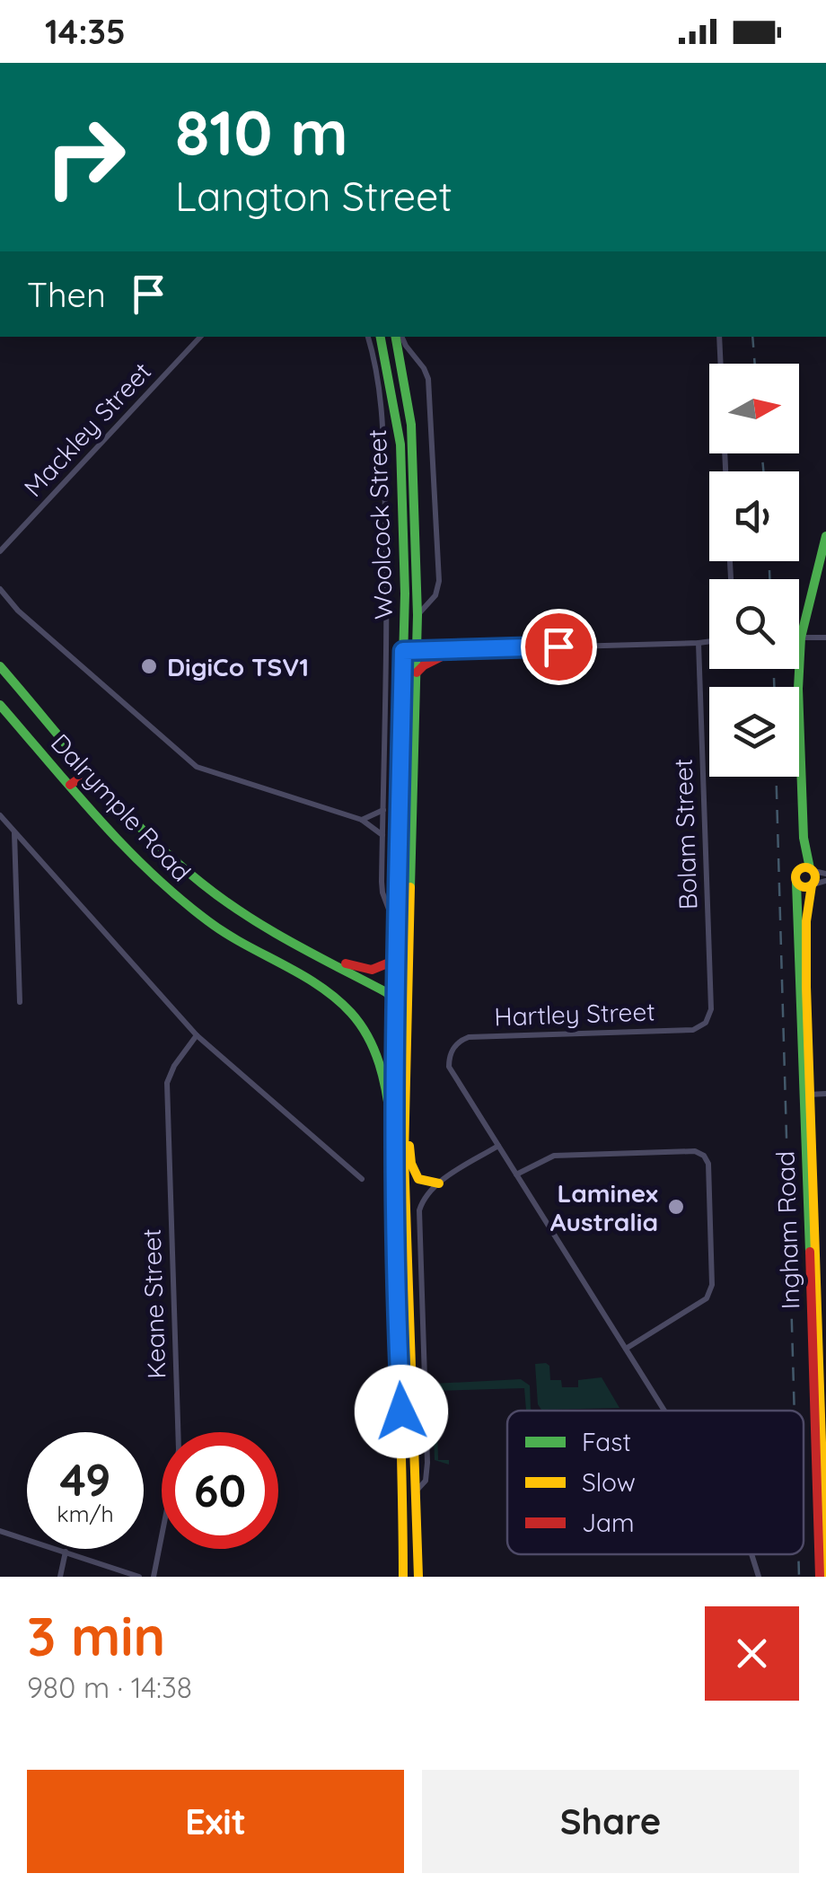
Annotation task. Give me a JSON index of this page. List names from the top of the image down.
{
  "streets": {
    "main road": ["Woolcock Street", "Dalrymple Road", "Ingham Road"],
    "street": [
      "Mackley Street",
      "Bolam Street",
      "Hartley Street",
      "Keane Street"
    ]
  },
  "crossings": [
    ["Woolcock Street", "Dalrymple Road"],
    ["Bolam Street", "Hartley Street"]
  ],
  "places": ["DigiCo TSV1", "Laminex Australia"],
  "legend": ["Fast", "Slow", "Jam"],
  "north": "right",
  "page": {
    "status": "14:35",
    "turn": ["810 m", "Langton Street"],
    "then": "Then",
    "speed": "49 km/h",
    "limit": "60",
    "heading": ["3 min", "980 m · 14:38"],
    "buttons": ["Exit", "Share"]
  }
}
